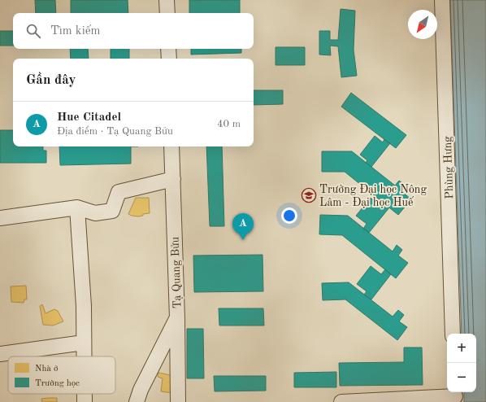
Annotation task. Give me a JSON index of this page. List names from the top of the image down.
{
  "streets": {
    "street": ["Phùng Hưng", "Tạ Quang Bửu"]
  },
  "places": {
    "school or university": ["Trường Đại học Nông Lâm - Đại học Huế"]
  },
  "legend": ["Nhà ở", "Trường học"],
  "north": "bottom left",
  "page": {
    "search": "Tìm kiếm",
    "heading": "Gần đây",
    "list": [
      {
        "mark": "A",
        "name": "Hue Citadel",
        "note": "Địa điểm · Tạ Quang Bửu",
        "value": "40 m"
      }
    ],
    "pins": "A",
    "map_buttons": ["+", "−"]
  }
}
